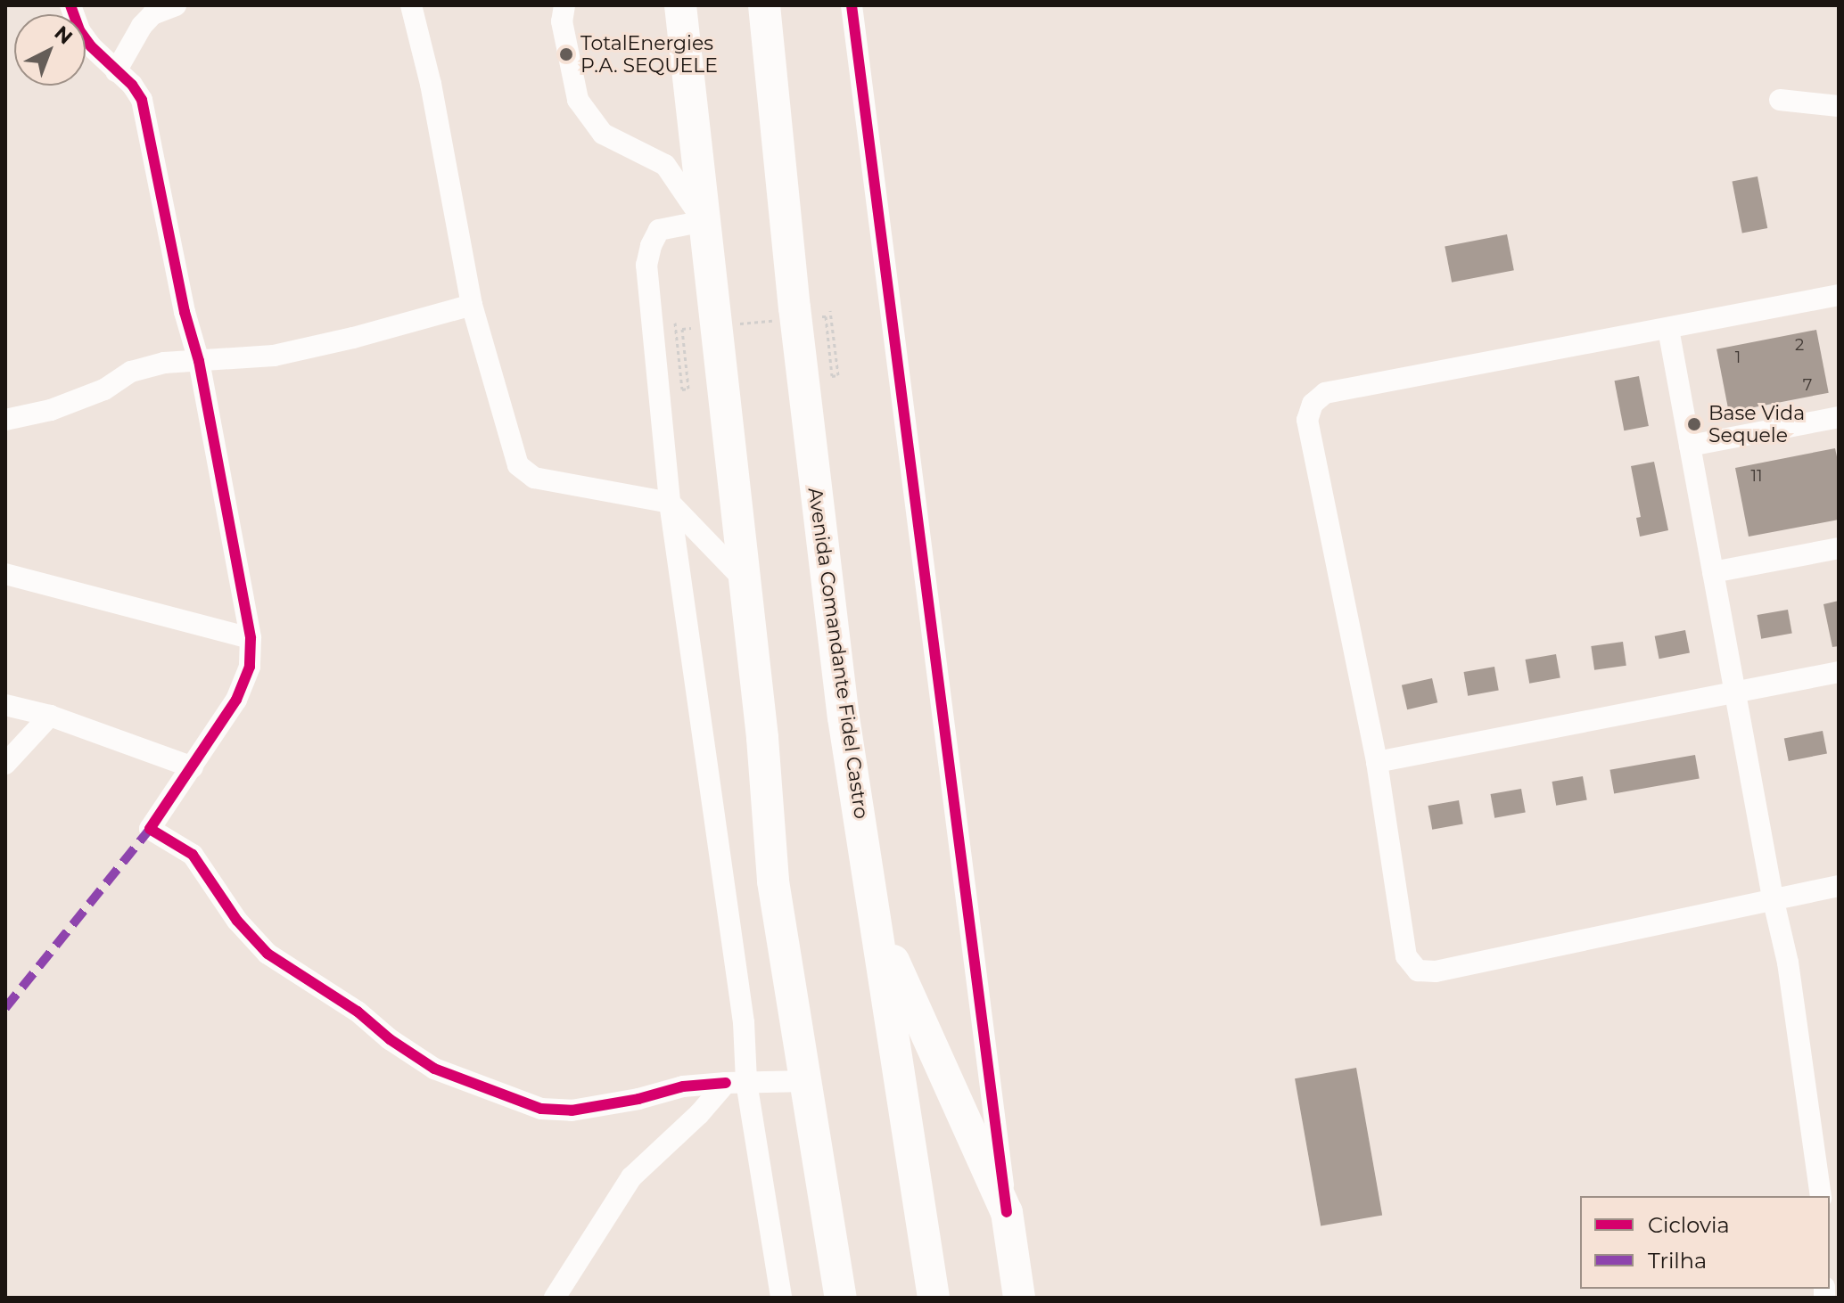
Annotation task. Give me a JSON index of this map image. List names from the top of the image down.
{
  "streets": {
    "highway": ["Avenida Comandante Fidel Castro"]
  },
  "places": ["TotalEnergies P.A. SEQUELE", "Base Vida Sequele"],
  "house_numbers": [
    "2",
    "1",
    "7",
    "11"
  ],
  "legend": ["Ciclovia", "Trilha"],
  "north": "top right"
}
